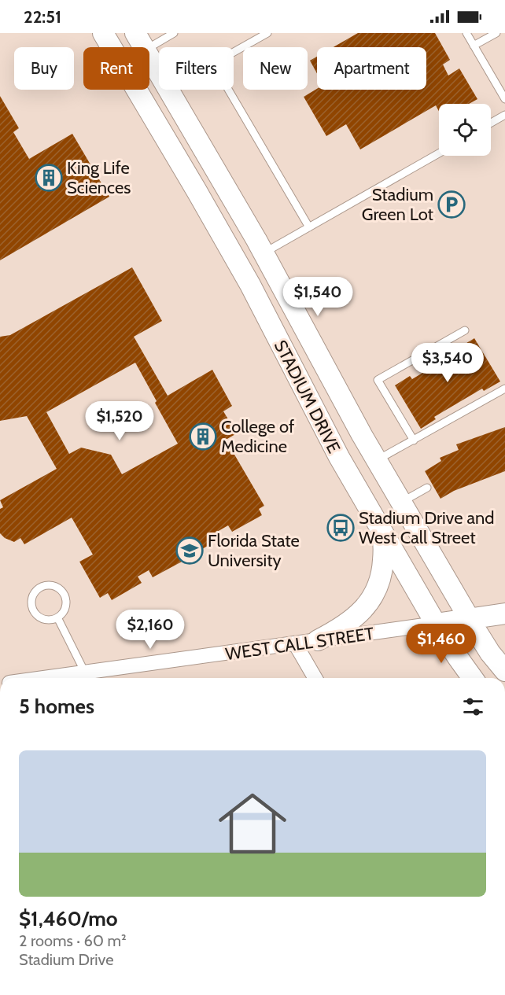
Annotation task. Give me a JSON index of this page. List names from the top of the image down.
{
  "streets": {
    "main road": ["STADIUM DRIVE", "WEST CALL STREET"]
  },
  "crossings": [
    ["STADIUM DRIVE", "WEST CALL STREET"]
  ],
  "places": {
    "building": ["King Life Sciences", "College of Medicine"],
    "parking": ["Stadium Green Lot"],
    "bus stop": ["Stadium Drive and West Call Street"],
    "school or university": ["Florida State University"]
  },
  "page": {
    "status": "22:51",
    "chip": [
      "Buy",
      "Rent",
      "Filters",
      "New",
      "Apartment"
    ],
    "price": [
      "$1,540",
      "$3,540",
      "$1,520",
      "$2,160",
      "$1,460"
    ],
    "heading": "5 homes",
    "list": [
      {
        "name": "$1,460/mo",
        "note": "2 rooms · 60 m² · Stadium Drive"
      }
    ]
  }
}
